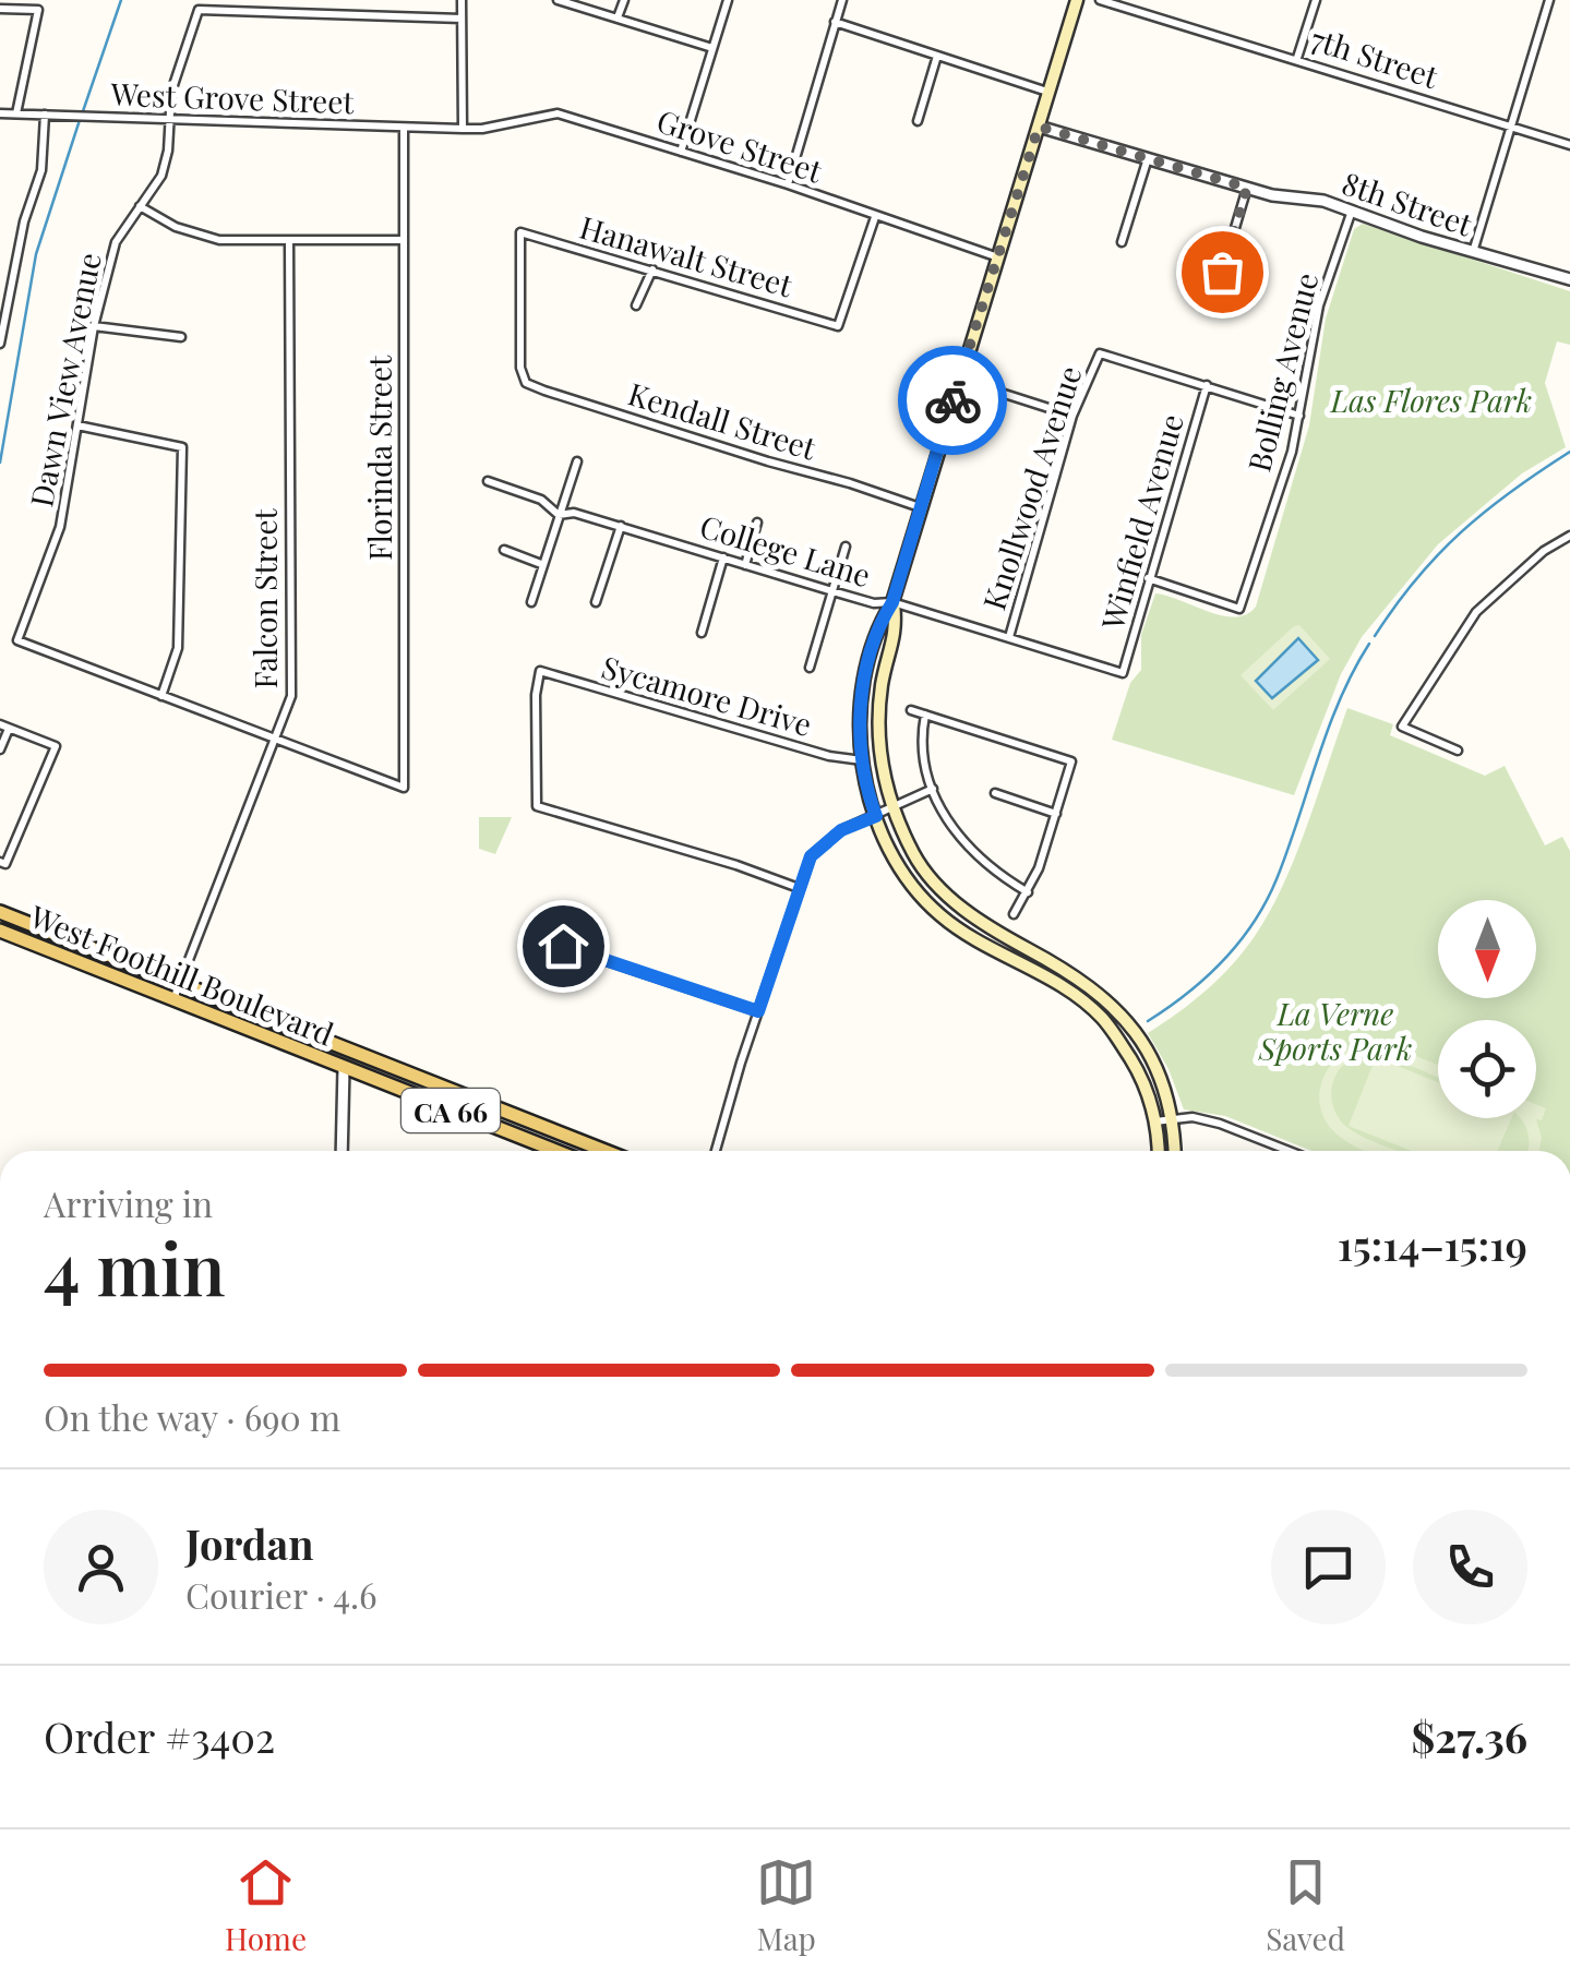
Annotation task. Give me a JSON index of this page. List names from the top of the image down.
{
  "streets": {
    "main road": ["West Foothill Boulevard", "CA 66"],
    "street": [
      "7th Street",
      "West Grove Street",
      "Grove Street",
      "8th Street",
      "Hanawalt Street",
      "Bolling Avenue",
      "Dawn View Avenue",
      "Kendall Street",
      "Florinda Street",
      "Knollwood Avenue",
      "Winfield Avenue",
      "College Lane",
      "Falcon Street",
      "Sycamore Drive"
    ]
  },
  "crossings": [
    ["West Grove Street", "Grove Street"],
    ["West Grove Street", "Dawn View Avenue"],
    ["West Grove Street", "Florinda Street"],
    ["Grove Street", "Hanawalt Street"],
    ["8th Street", "Bolling Avenue"],
    ["Hanawalt Street", "Kendall Street"],
    ["Bolling Avenue", "Winfield Avenue"],
    ["Florinda Street", "Falcon Street"],
    ["Knollwood Avenue", "Winfield Avenue"],
    ["Knollwood Avenue", "College Lane"],
    ["Winfield Avenue", "College Lane"],
    ["Falcon Street", "West Foothill Boulevard"],
    ["West Foothill Boulevard", "CA 66"]
  ],
  "parks": ["Las Flores Park", "La Verne Sports Park"],
  "north": "bottom",
  "page": {
    "heading": ["4 min", "Arriving in", "15:14–15:19"],
    "panel": [
      "Jordan",
      "Courier · 4.6",
      "Order #3402",
      "$27.36"
    ],
    "bar": "On the way · 690 m",
    "tabs": ["Home", "Map", "Saved"]
  }
}
